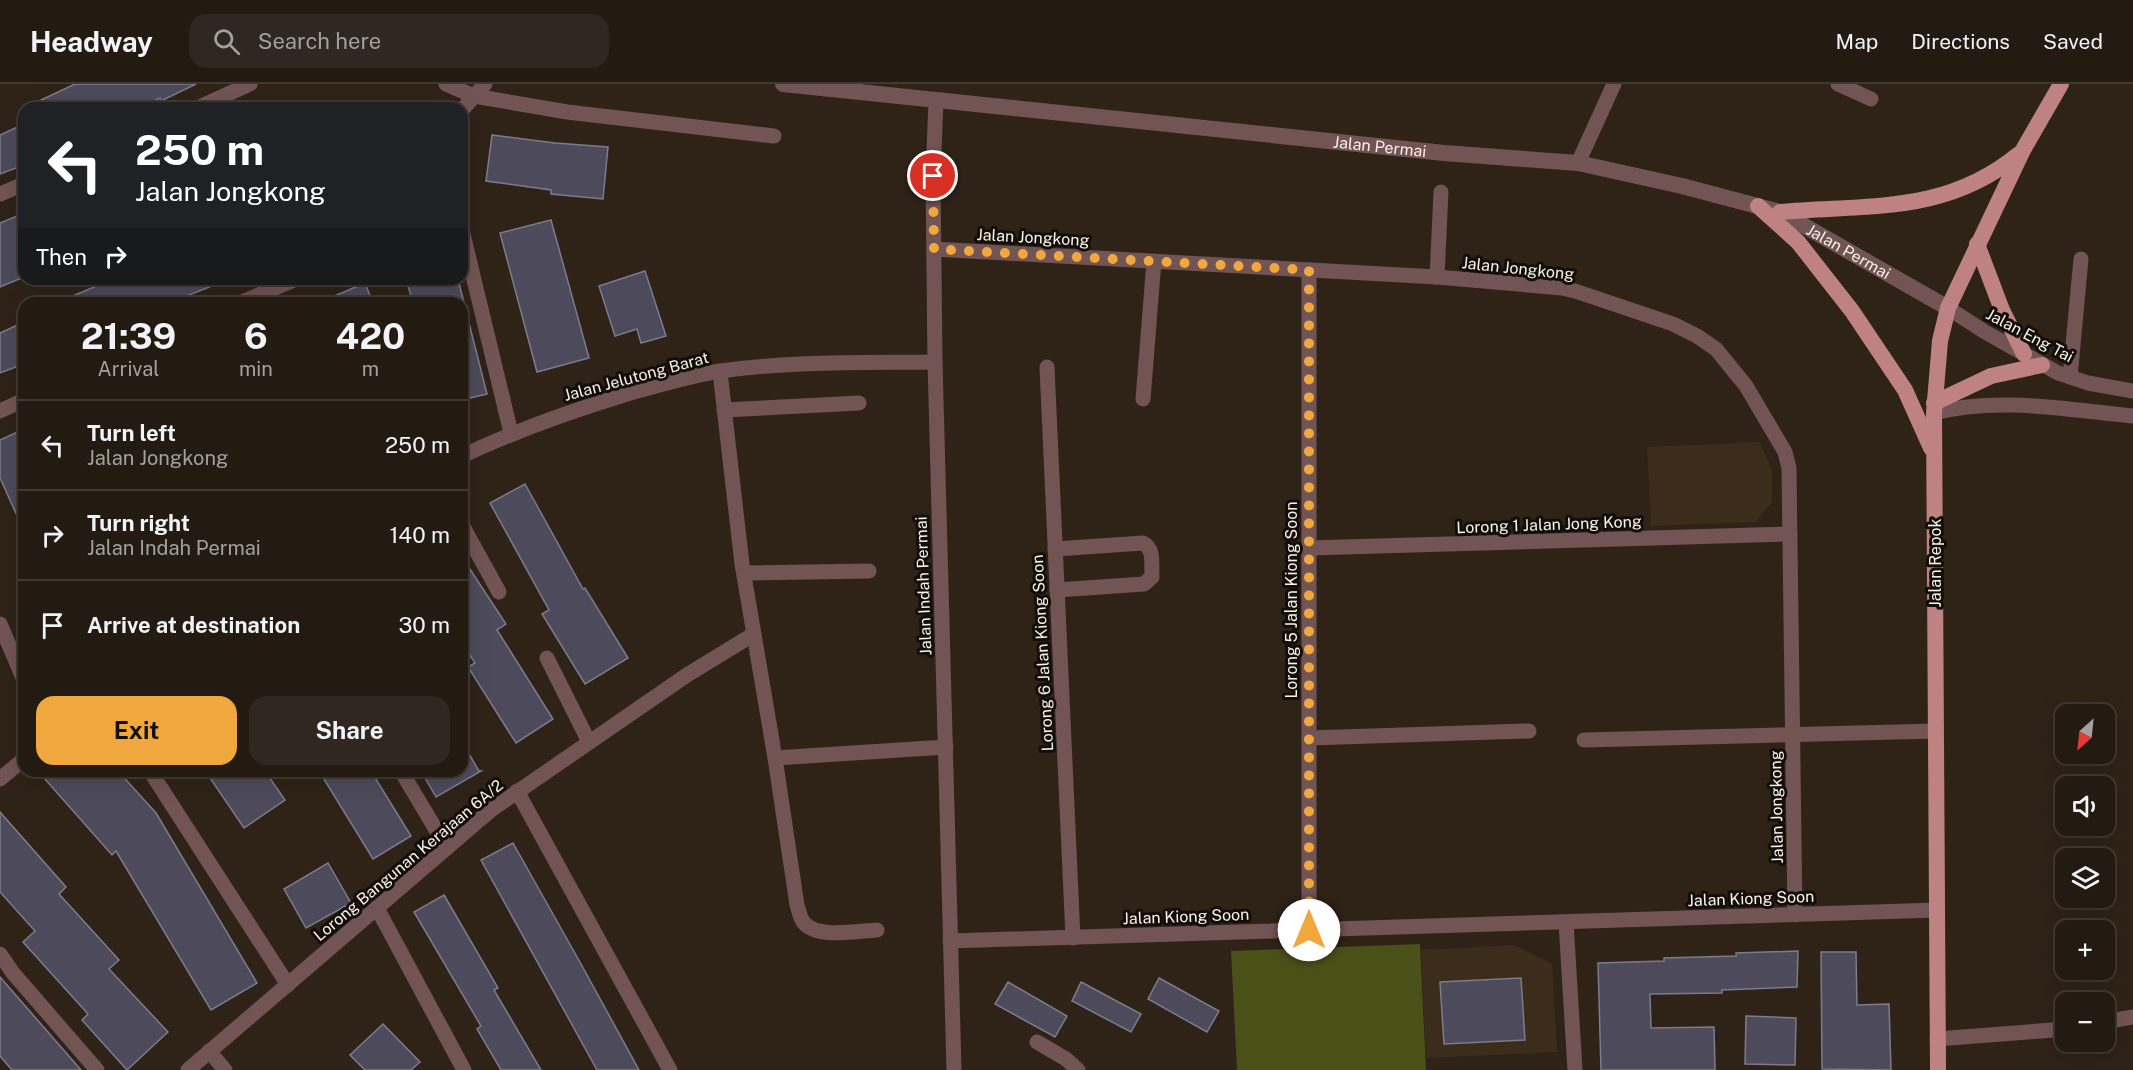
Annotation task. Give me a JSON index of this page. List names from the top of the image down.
{
  "streets": {
    "main road": ["Jalan Repok"],
    "street": [
      "Jalan Permai",
      "Jalan Jongkong",
      "Jalan Eng Tai",
      "Jalan Jelutong Barat",
      "Lorong 1 Jalan Jong Kong",
      "Jalan Indah Permai",
      "Lorong 5 Jalan Kiong Soon",
      "Lorong 6 Jalan Kiong Soon",
      "Lorong Bangunan Kerajaan 6A/2",
      "Jalan Kiong Soon"
    ]
  },
  "crossings": [
    ["Jalan Permai", "Jalan Eng Tai"],
    ["Jalan Permai", "Jalan Repok"],
    ["Jalan Permai", "Jalan Indah Permai"],
    ["Jalan Jongkong", "Lorong 1 Jalan Jong Kong"],
    ["Jalan Jongkong", "Jalan Repok"],
    ["Jalan Jongkong", "Jalan Indah Permai"],
    ["Jalan Jongkong", "Lorong 5 Jalan Kiong Soon"],
    ["Jalan Jongkong", "Jalan Kiong Soon"],
    ["Jalan Eng Tai", "Jalan Repok"],
    ["Jalan Jelutong Barat", "Jalan Indah Permai"],
    ["Lorong 1 Jalan Jong Kong", "Lorong 5 Jalan Kiong Soon"],
    ["Jalan Repok", "Jalan Kiong Soon"],
    ["Jalan Indah Permai", "Jalan Kiong Soon"],
    ["Lorong 5 Jalan Kiong Soon", "Jalan Kiong Soon"],
    ["Lorong 6 Jalan Kiong Soon", "Jalan Kiong Soon"]
  ],
  "north": "bottom left",
  "page": {
    "header": "Headway",
    "search": "Search here",
    "nav": ["Map", "Directions", "Saved"],
    "turn": ["250 m", "Jalan Jongkong"],
    "then": "Then",
    "eta": [
      "21:39",
      "Arrival",
      "6",
      "min",
      "420",
      "m"
    ],
    "list": [
      {
        "name": "Turn left",
        "note": "Jalan Jongkong",
        "value": "250 m"
      },
      {
        "name": "Turn right",
        "note": "Jalan Indah Permai",
        "value": "140 m"
      },
      {
        "name": "Arrive at destination",
        "value": "30 m"
      }
    ],
    "buttons": ["Exit", "Share"],
    "map_buttons": ["+", "−"]
  }
}
